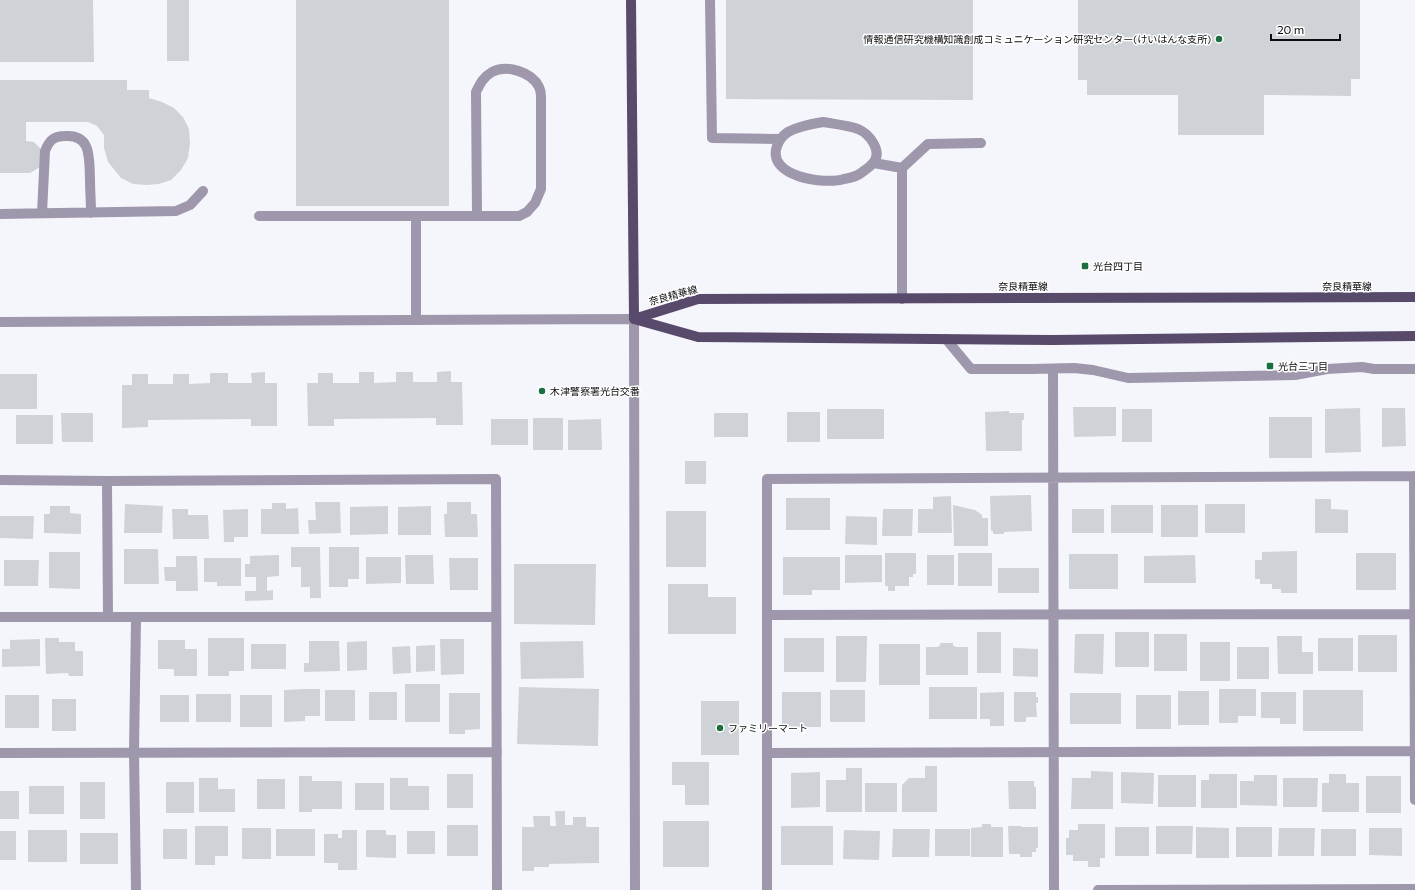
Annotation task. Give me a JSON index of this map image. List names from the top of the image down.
{
  "streets": {
    "main road": ["奈良精華線"]
  },
  "places": {
    "other": ["情報通信研究機構知識創成コミュニケーション研究センター(けいはんな支所)", "木津警察署光台交番", "ファミリーマート"],
    "transit": ["光台四丁目", "光台三丁目"]
  },
  "scale_bar": "20 m"
}
